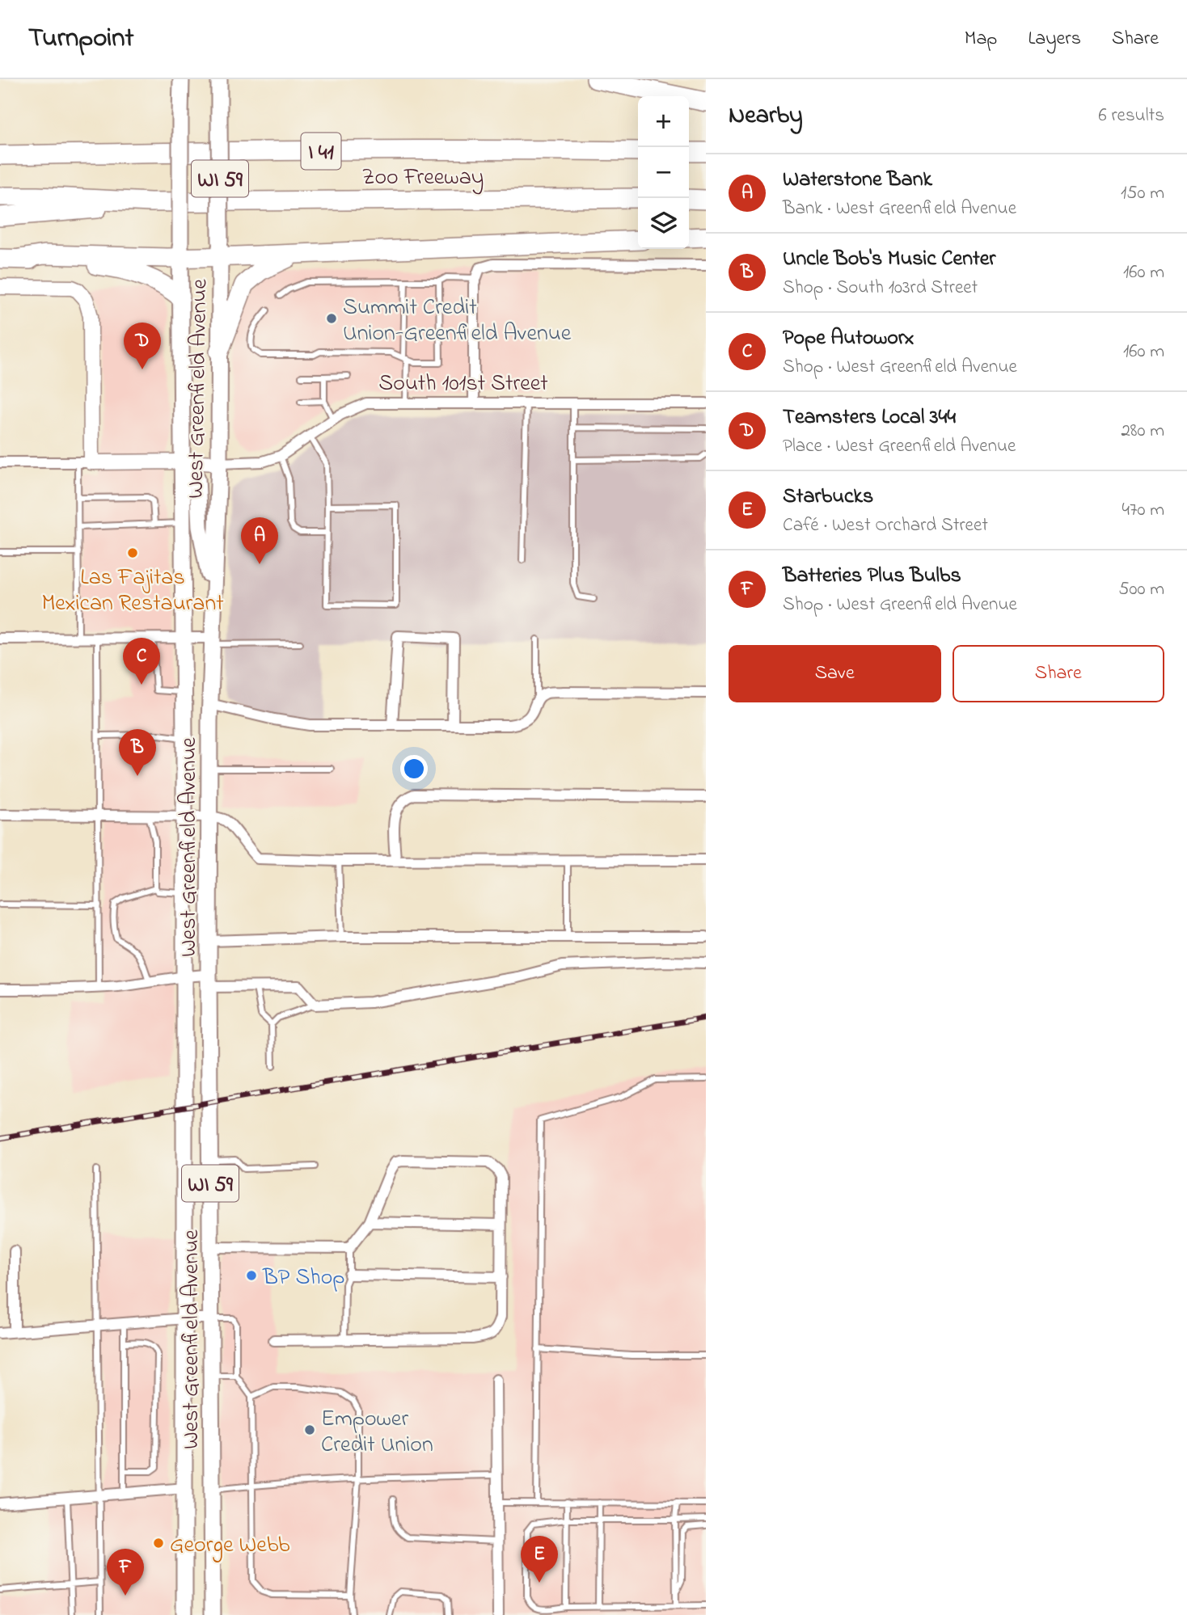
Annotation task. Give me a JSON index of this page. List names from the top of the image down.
{
  "streets": {
    "highway": ["I 41", "Zoo Freeway"],
    "main road": ["WI 59", "West Greenfield Avenue"],
    "street": ["South 101st Street"]
  },
  "crossings": [
    ["South 101st Street", "West Greenfield Avenue"]
  ],
  "places": [
    "Summit Credit Union-Greenfield Avenue",
    "Las Fajitas Mexican Restaurant",
    "BP Shop",
    "Empower Credit Union",
    "George Webb"
  ],
  "page": {
    "header": "Turnpoint",
    "nav": ["Map", "Layers", "Share"],
    "heading": ["Nearby", "6 results"],
    "map_buttons": ["+", "−"],
    "list": [
      {
        "mark": "A",
        "name": "Waterstone Bank",
        "note": "Bank · West Greenfield Avenue",
        "value": "150 m"
      },
      {
        "mark": "B",
        "name": "Uncle Bob's Music Center",
        "note": "Shop · South 103rd Street",
        "value": "160 m"
      },
      {
        "mark": "C",
        "name": "Pope Autoworx",
        "note": "Shop · West Greenfield Avenue",
        "value": "160 m"
      },
      {
        "mark": "D",
        "name": "Teamsters Local 344",
        "note": "Place · West Greenfield Avenue",
        "value": "280 m"
      },
      {
        "mark": "E",
        "name": "Starbucks",
        "note": "Café · West Orchard Street",
        "value": "470 m"
      },
      {
        "mark": "F",
        "name": "Batteries Plus Bulbs",
        "note": "Shop · West Greenfield Avenue",
        "value": "500 m"
      }
    ],
    "pins": [
      "D",
      "A",
      "C",
      "B",
      "E",
      "F"
    ],
    "buttons": ["Save", "Share"]
  }
}
